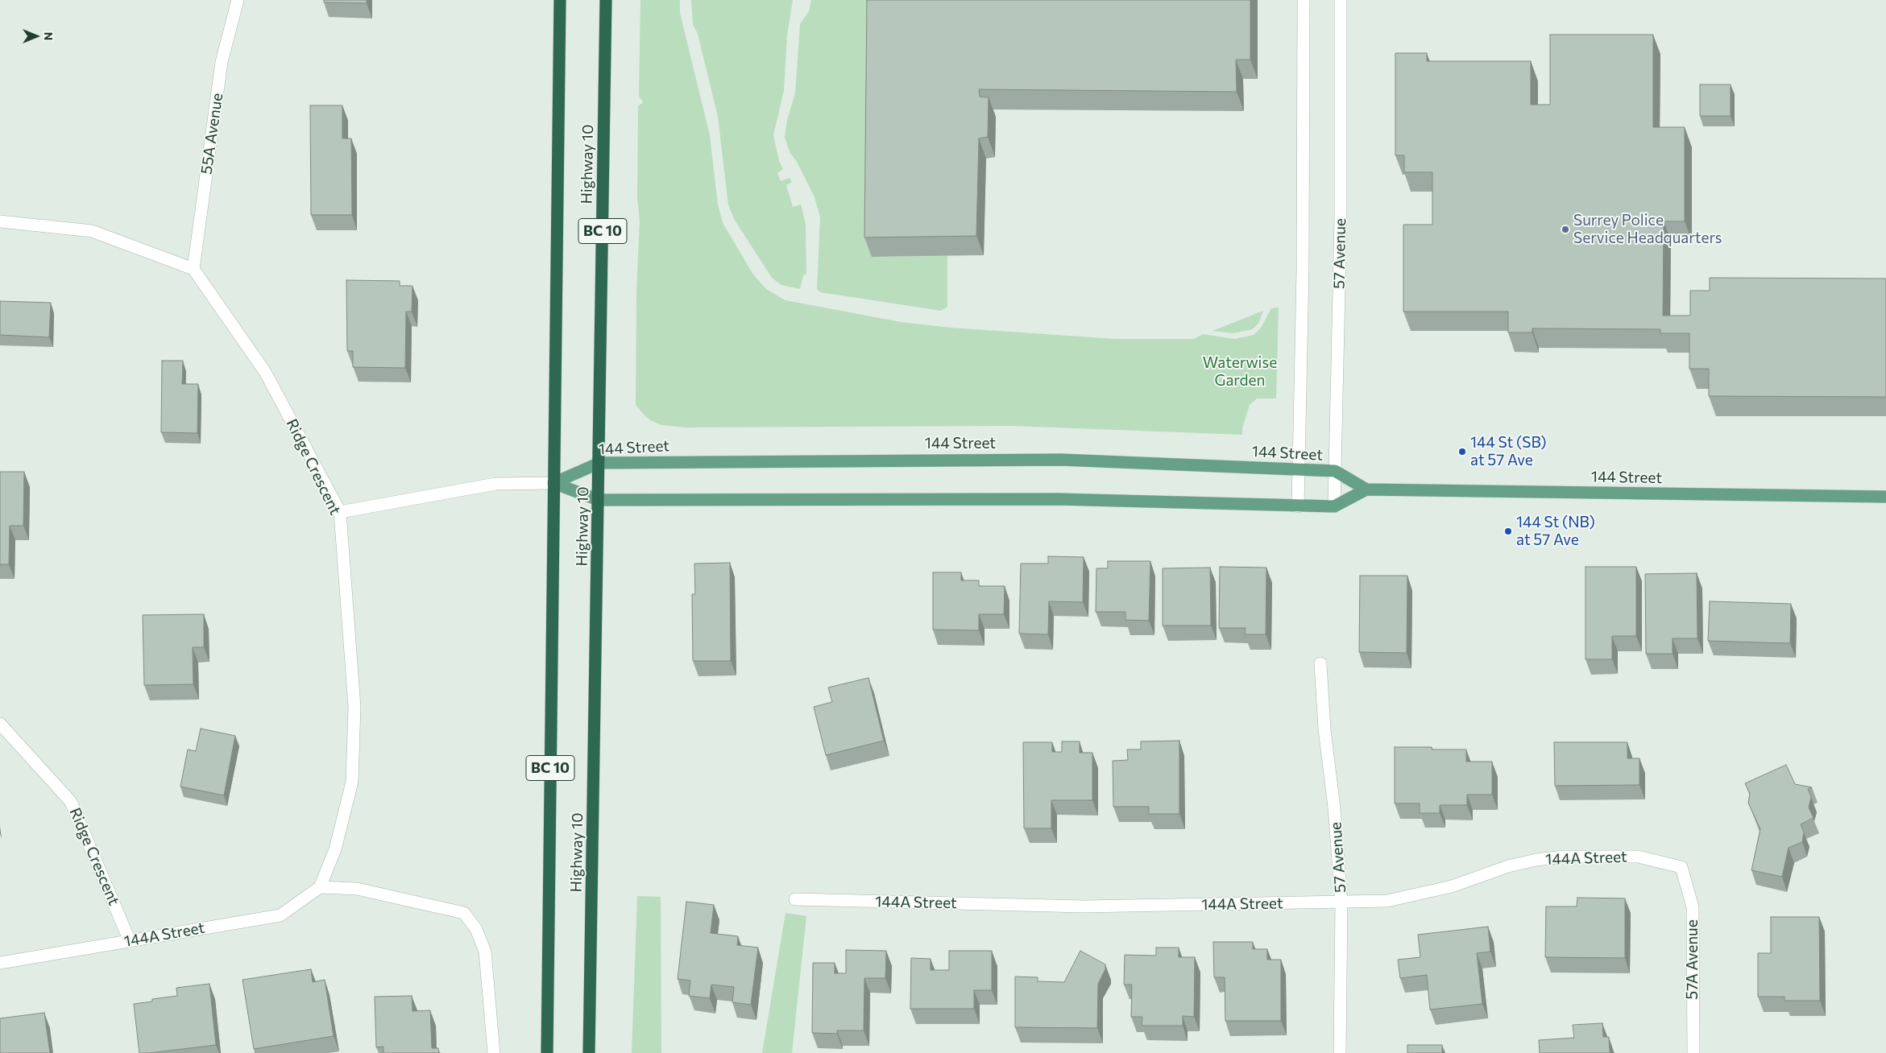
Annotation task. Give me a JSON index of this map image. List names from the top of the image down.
{
  "streets": {
    "highway": ["Highway 10", "BC 10"],
    "main road": ["144 Street"],
    "street": [
      "55A Avenue",
      "57 Avenue",
      "Ridge Crescent",
      "144A Street",
      "57A Avenue"
    ]
  },
  "crossings": [
    ["55A Avenue", "Ridge Crescent"],
    ["Highway 10", "144 Street"],
    ["57 Avenue", "144 Street"],
    ["57 Avenue", "144A Street"],
    ["144 Street", "Ridge Crescent"],
    ["Ridge Crescent", "144A Street"],
    ["144A Street", "57A Avenue"]
  ],
  "parks": ["Waterwise Garden"],
  "places": ["Surrey Police Service Headquarters", "144 St (SB) at 57 Ave", "144 St (NB) at 57 Ave"],
  "north": "right"
}
